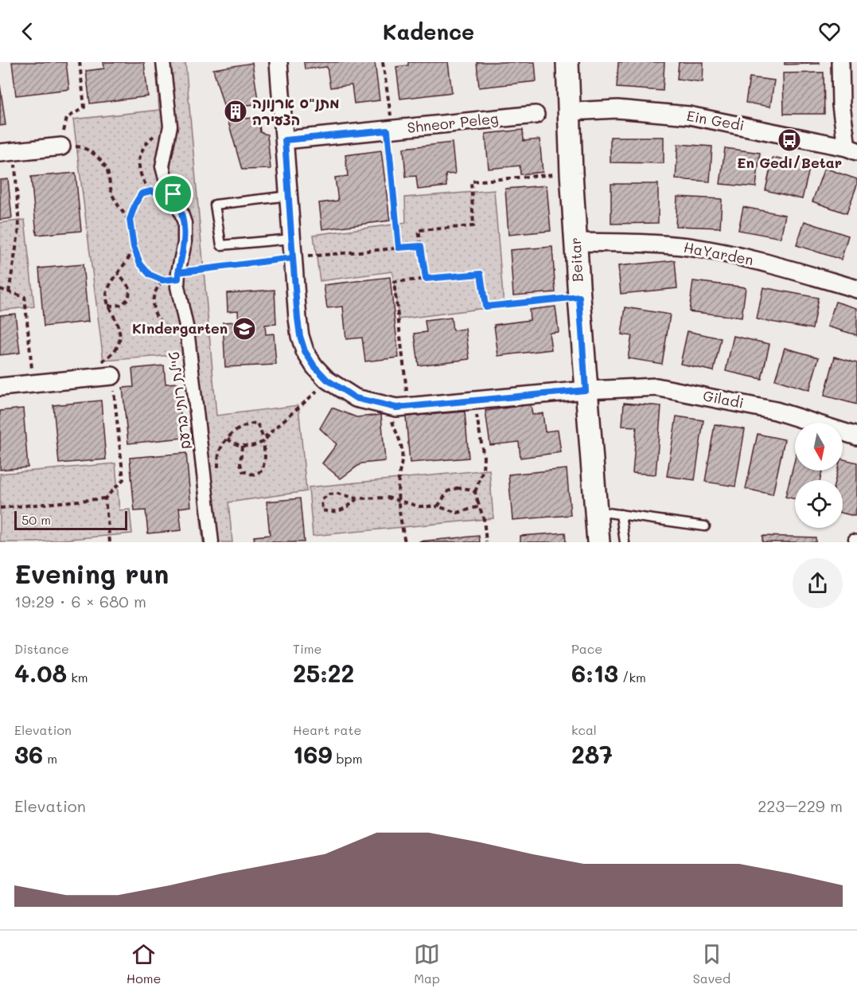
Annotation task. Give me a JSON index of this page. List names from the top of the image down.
{
  "streets": {
    "street": [
      "Ein Gedi",
      "Shneor Peleg",
      "HaYarden",
      "Beitar",
      "Giladi",
      "טיילת רותי ברעם"
    ]
  },
  "crossings": [
    ["Ein Gedi", "Beitar"],
    ["Shneor Peleg", "Giladi"],
    ["HaYarden", "Beitar"],
    ["Beitar", "Giladi"]
  ],
  "places": {
    "building": ["מתנ\"ס ארנונה הצעירה"],
    "bus stop": ["En Gedi/Betar"],
    "school or university": ["Kindergarten"]
  },
  "scale_bar": "50 m",
  "north": "bottom",
  "page": {
    "header": "Kadence",
    "scale": "50 m",
    "heading": ["Evening run", "19:29 · 6 × 680 m"],
    "stats": [
      ["Distance", "4.08 km"],
      ["Time", "25:22"],
      ["Pace", "6:13 /km"],
      ["Elevation", "36 m"],
      ["Heart rate", "169 bpm"],
      ["kcal", "287"]
    ],
    "chart": ["Elevation", "223–229 m"],
    "tabs": ["Home", "Map", "Saved"]
  }
}
